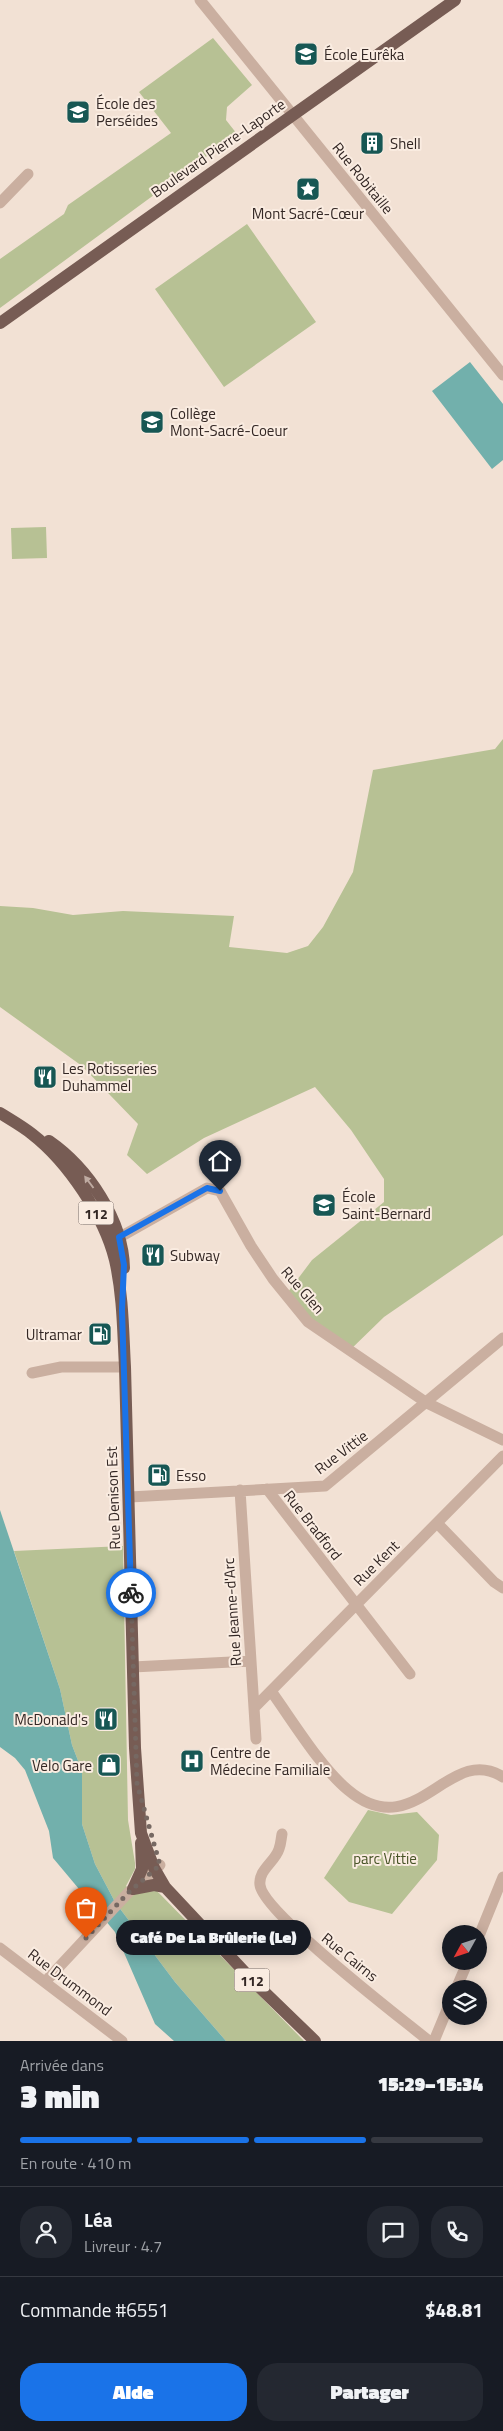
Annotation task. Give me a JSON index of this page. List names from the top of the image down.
{
  "streets": {
    "main road": ["Boulevard Pierre-Laporte", "112", "Rue Denison Est"],
    "street": [
      "Rue Robitaille",
      "Rue Glen",
      "Rue Vittie",
      "Rue Bradford",
      "Rue Kent",
      "Rue Jeanne-d'Arc",
      "Rue Cairns",
      "Rue Drummond"
    ]
  },
  "crossings": [
    ["Boulevard Pierre-Laporte", "Rue Robitaille"],
    ["Rue Glen", "Rue Vittie"],
    ["Rue Glen", "Rue Denison Est"],
    ["Rue Vittie", "Rue Denison Est"],
    ["Rue Vittie", "Rue Bradford"],
    ["Rue Vittie", "Rue Jeanne-d'Arc"],
    ["Rue Bradford", "Rue Kent"]
  ],
  "parks": ["parc Vittie"],
  "places": {
    "school or university": [
      "École Eurêka",
      "École des Perséides",
      "Collège Mont-Sacré-Coeur",
      "École Saint-Bernard"
    ],
    "building": ["Shell"],
    "place": ["Mont Sacré-Cœur"],
    "restaurant": ["Les Rotisseries Duhammel", "Subway", "McDonald's"],
    "fuel station": ["Ultramar", "Esso"],
    "hospital": ["Centre de Médecine Familiale"],
    "shop": ["Velo Gare"],
    "other": ["Café De La Brûlerie (Le)"]
  },
  "north": "bottom left",
  "page": {
    "bubble": "Café De La Brûlerie (Le)",
    "heading": ["3 min", "Arrivée dans", "15:29–15:34"],
    "panel": [
      "Léa",
      "Livreur · 4.7",
      "Commande #6551",
      "$48.81"
    ],
    "bar": "En route · 410 m",
    "buttons": ["Aide", "Partager"]
  }
}
